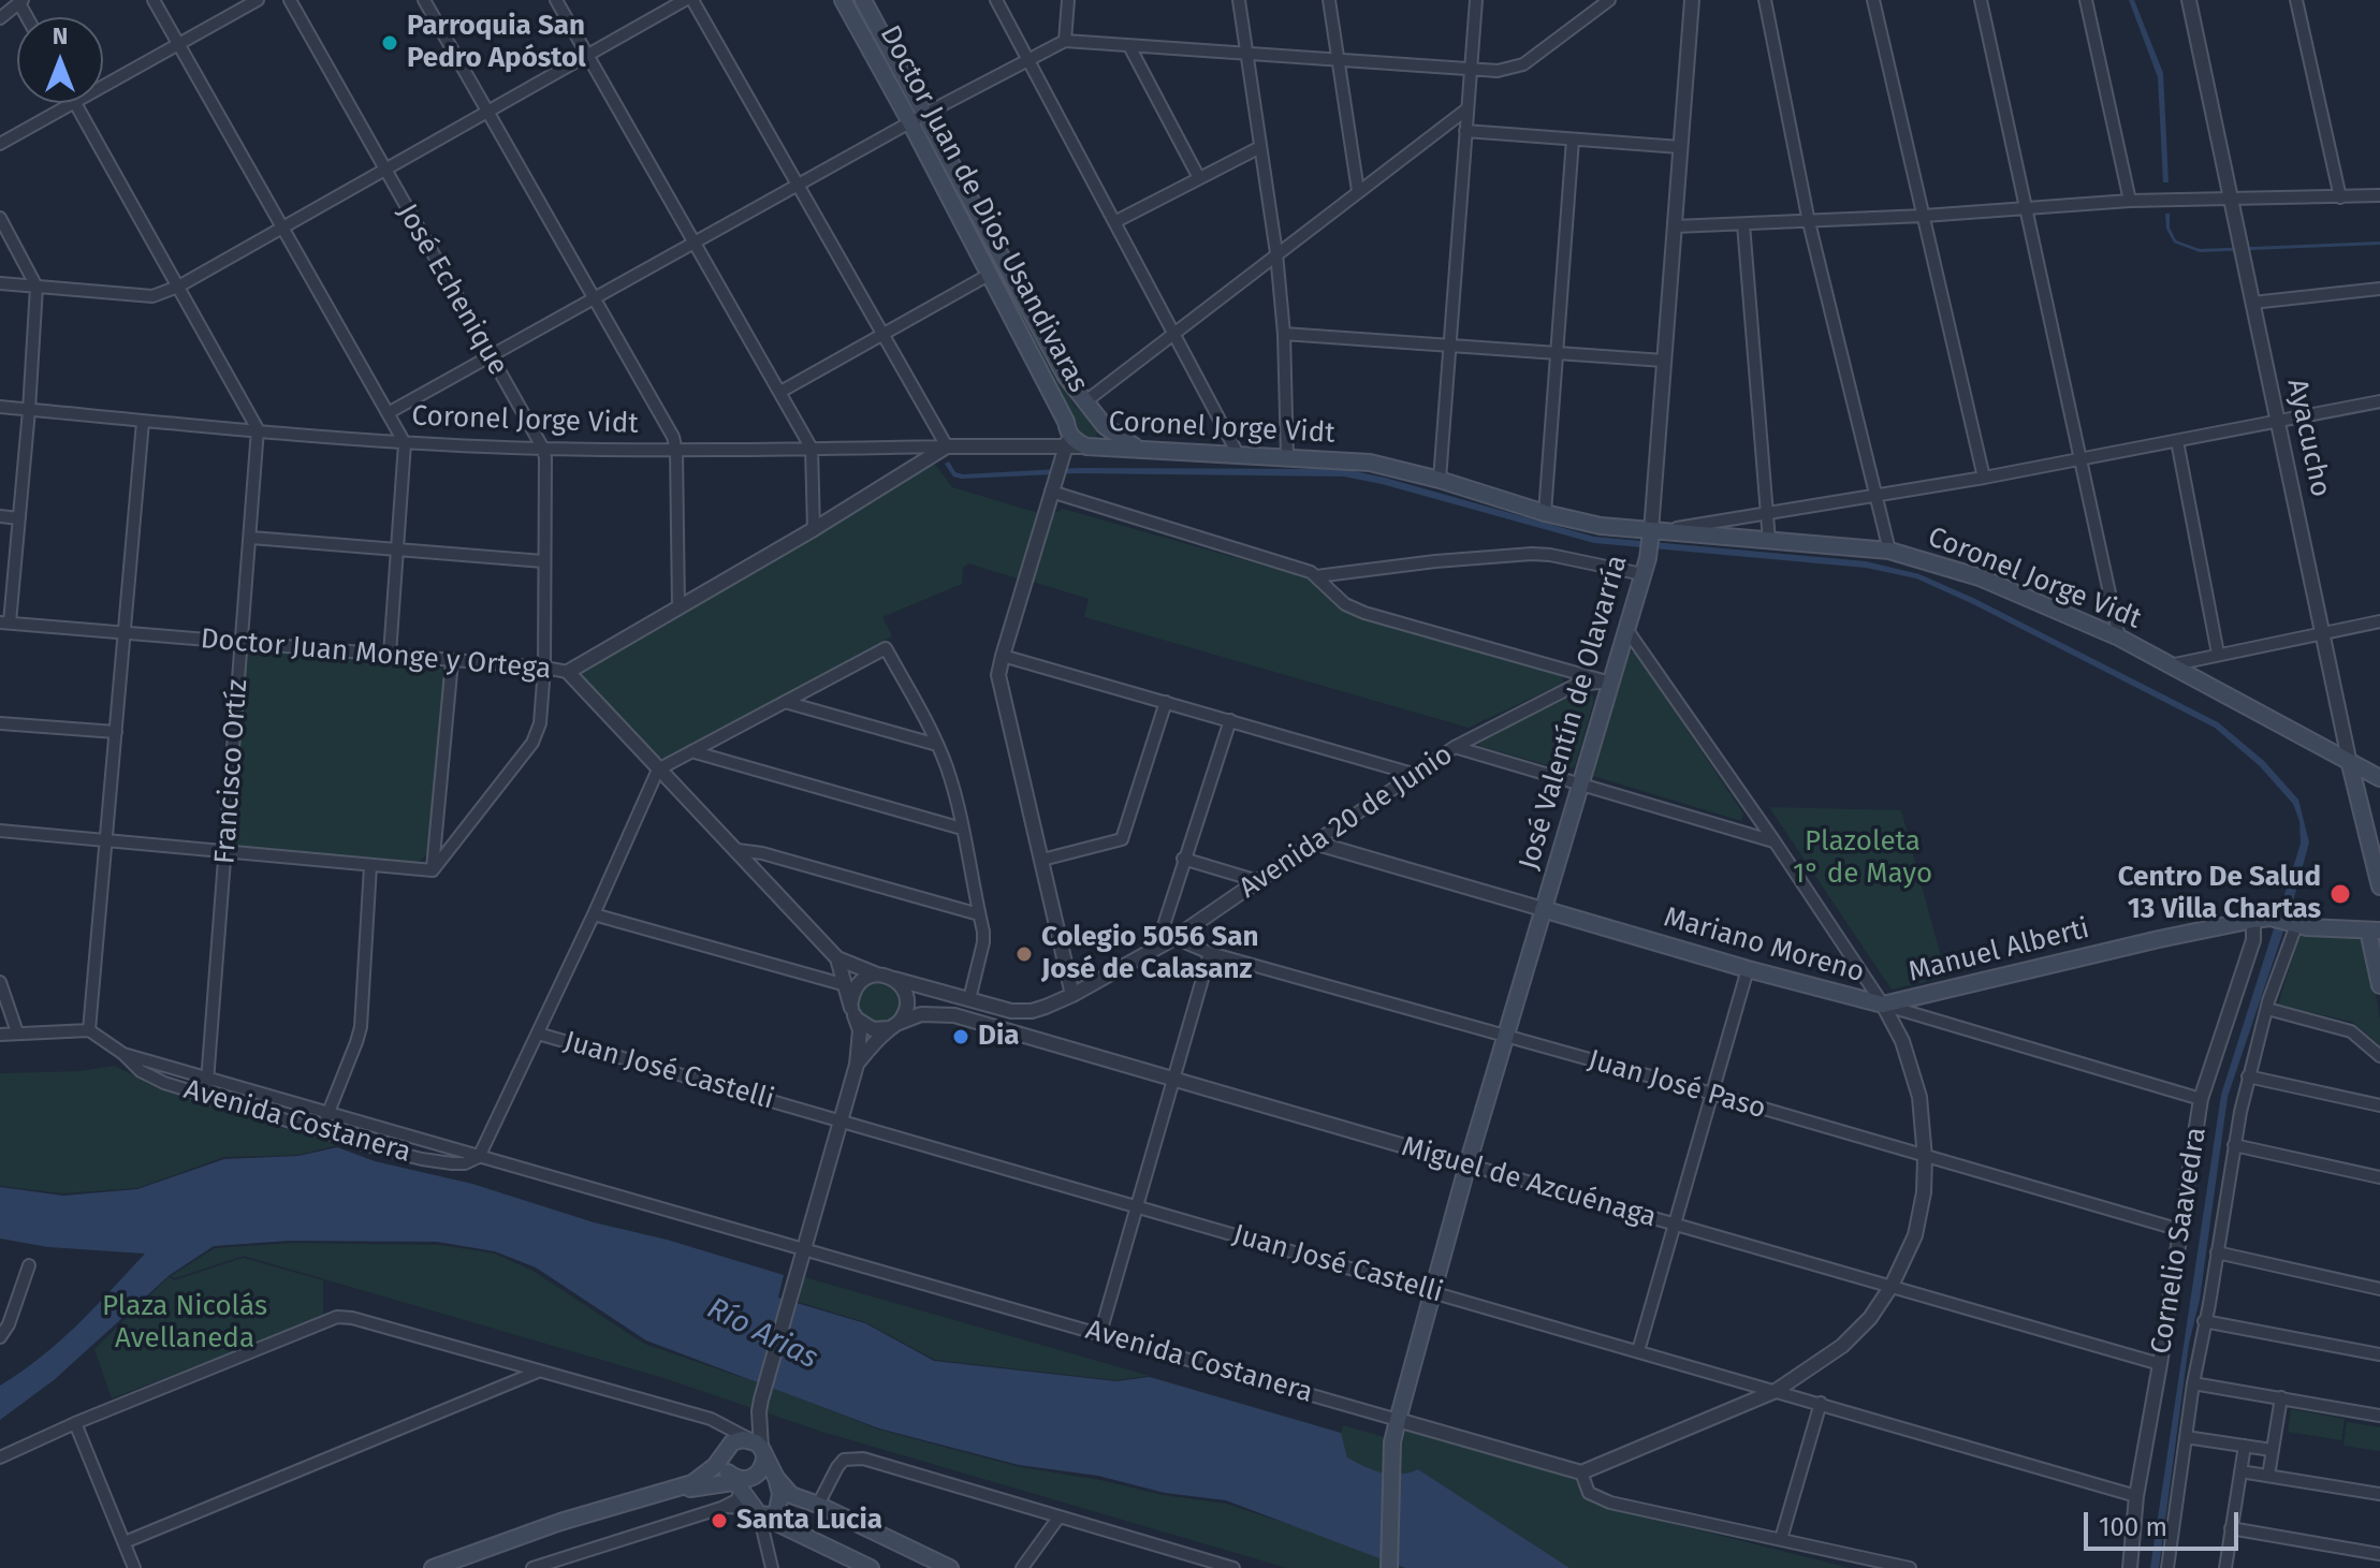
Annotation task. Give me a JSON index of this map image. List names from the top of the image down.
{
  "streets": {
    "main road": [
      "Doctor Juan de Dios Usandivaras",
      "Coronel Jorge Vidt",
      "Ayacucho",
      "José Valentín de Olavarría",
      "Mariano Moreno",
      "Manuel Alberti"
    ],
    "street": [
      "José Echenique",
      "Doctor Juan Monge y Ortega",
      "Francisco Ortíz",
      "Avenida 20 de Junio",
      "Juan José Castelli",
      "Juan José Paso",
      "Avenida Costanera",
      "Miguel de Azcuénaga",
      "Cornelio Saavedra"
    ]
  },
  "crossings": [
    ["Doctor Juan de Dios Usandivaras", "Coronel Jorge Vidt"],
    ["José Echenique", "Coronel Jorge Vidt"],
    ["José Echenique", "Doctor Juan Monge y Ortega"],
    ["Coronel Jorge Vidt", "Ayacucho"],
    ["Coronel Jorge Vidt", "Doctor Juan Monge y Ortega"],
    ["Coronel Jorge Vidt", "José Valentín de Olavarría"],
    ["Coronel Jorge Vidt", "Francisco Ortíz"],
    ["Doctor Juan Monge y Ortega", "Francisco Ortíz"],
    ["José Valentín de Olavarría", "Avenida 20 de Junio"],
    ["José Valentín de Olavarría", "Mariano Moreno"],
    ["José Valentín de Olavarría", "Juan José Castelli"],
    ["José Valentín de Olavarría", "Juan José Paso"],
    ["José Valentín de Olavarría", "Avenida Costanera"],
    ["José Valentín de Olavarría", "Miguel de Azcuénaga"],
    ["Francisco Ortíz", "Avenida Costanera"],
    ["Avenida 20 de Junio", "Mariano Moreno"],
    ["Avenida 20 de Junio", "Juan José Paso"],
    ["Avenida 20 de Junio", "Miguel de Azcuénaga"],
    ["Mariano Moreno", "Manuel Alberti"],
    ["Mariano Moreno", "Cornelio Saavedra"],
    ["Manuel Alberti", "Cornelio Saavedra"],
    ["Juan José Castelli", "Cornelio Saavedra"],
    ["Juan José Paso", "Cornelio Saavedra"],
    ["Miguel de Azcuénaga", "Cornelio Saavedra"]
  ],
  "water": ["Río Arias"],
  "parks": ["Plazoleta 1° de Mayo", "Plaza Nicolás Avellaneda"],
  "places": [
    "Parroquia San Pedro Apóstol",
    "Centro De Salud 13 Villa Chartas",
    "Colegio 5056 San José de Calasanz",
    "Dia",
    "Santa Lucia"
  ],
  "scale_bar": "100 m",
  "north": "top"
}
